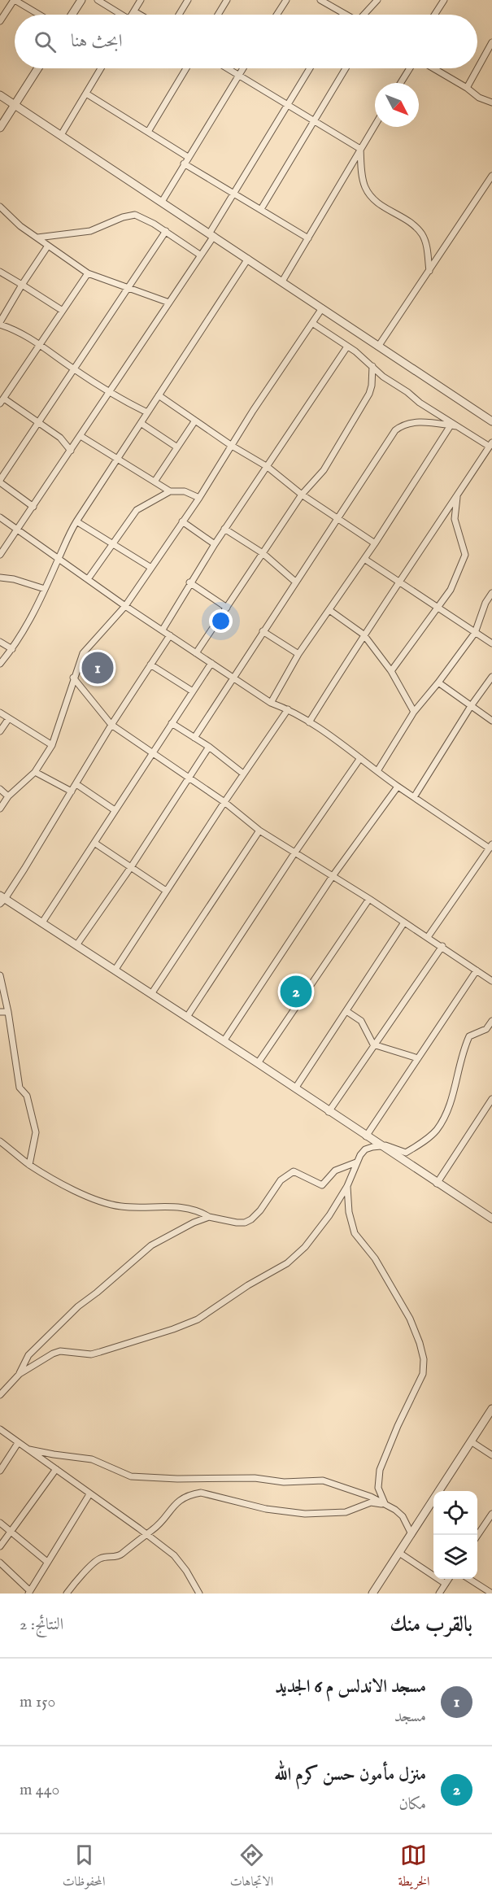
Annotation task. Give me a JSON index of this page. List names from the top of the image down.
{
  "north": "bottom right",
  "page": {
    "search": "ابحث هنا",
    "pins": ["1", "2"],
    "heading": ["بالقرب منك", "النتائج: 2"],
    "list": [
      {
        "mark": "1",
        "name": "مسجد الاندلس م 6 الجديد",
        "note": "مسجد",
        "value": "150 m"
      },
      {
        "mark": "2",
        "name": "منزل مأمون حسن كرم الله",
        "note": "مكان",
        "value": "440 m"
      }
    ],
    "nav": ["الخريطة", "الاتجاهات", "المحفوظات"]
  }
}
